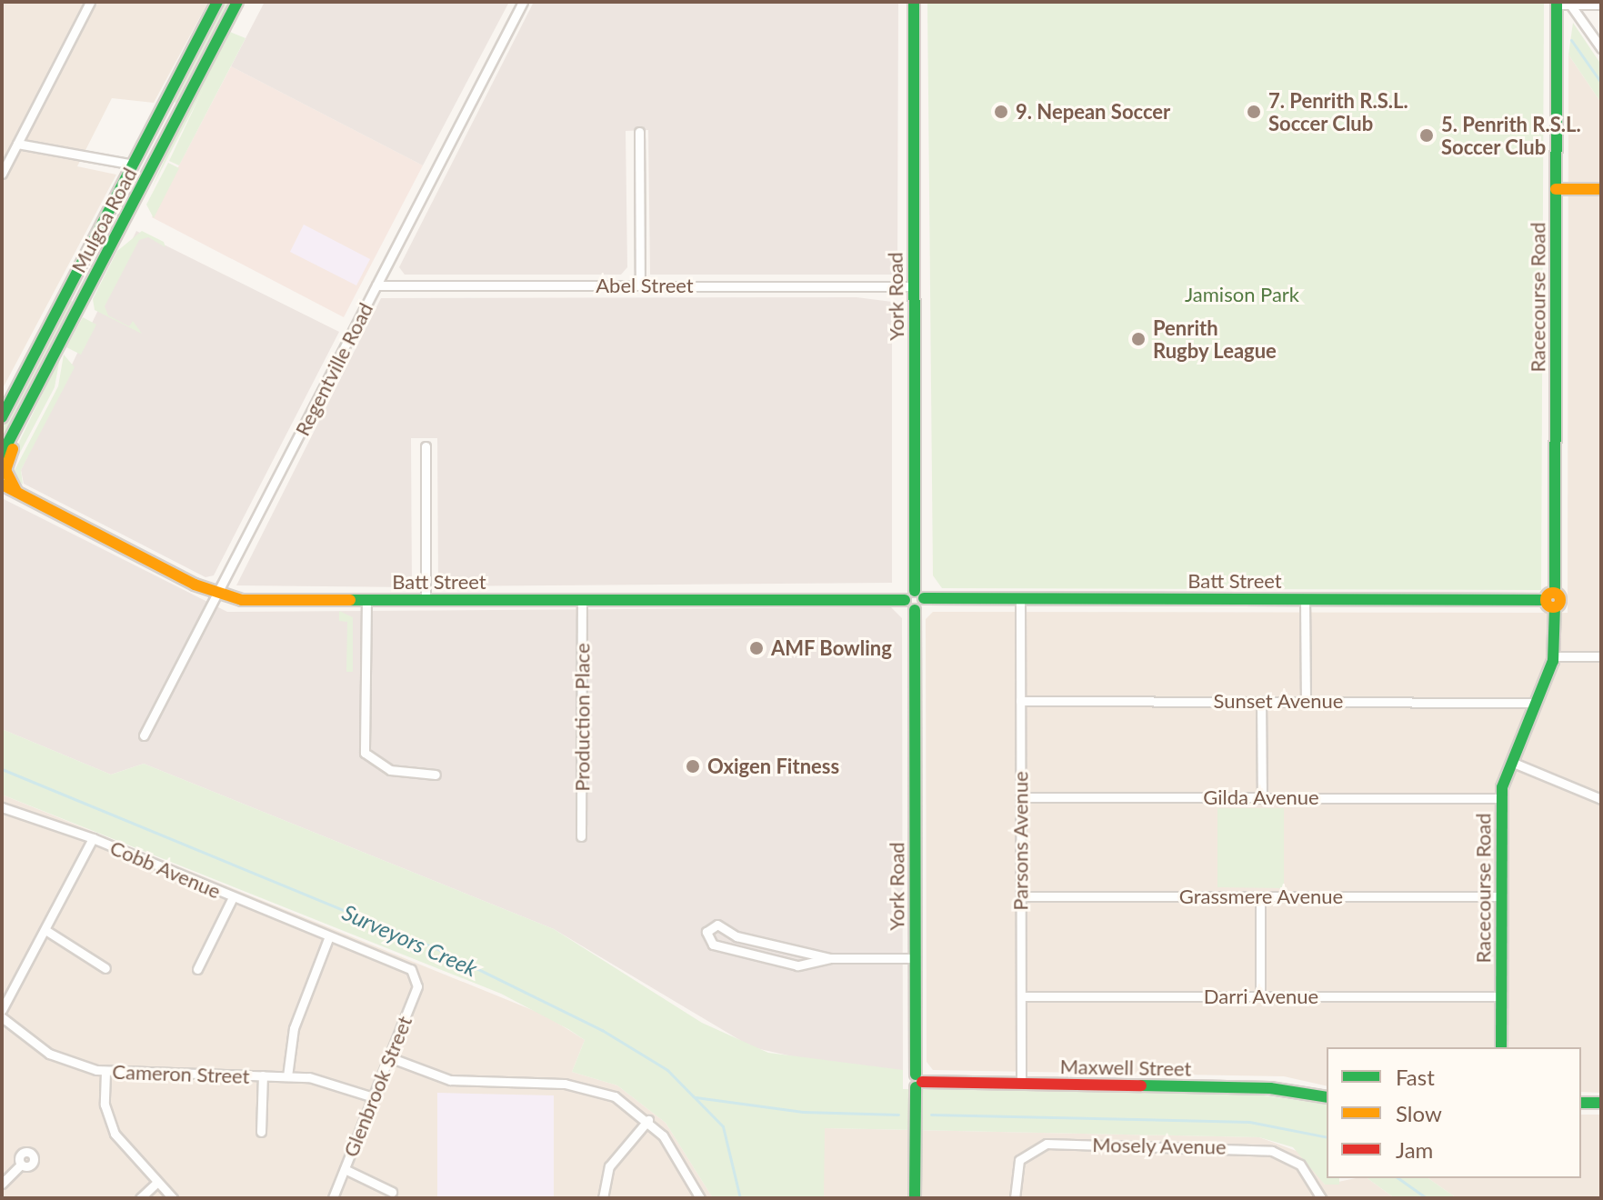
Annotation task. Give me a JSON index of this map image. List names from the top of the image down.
{
  "streets": {
    "street": [
      "Mulgoa Road",
      "Abel Street",
      "York Road",
      "Racecourse Road",
      "Regentville Road",
      "Batt Street",
      "Sunset Avenue",
      "Production Place",
      "Gilda Avenue",
      "Parsons Avenue",
      "Cobb Avenue",
      "Grassmere Avenue",
      "Darri Avenue",
      "Maxwell Street",
      "Cameron Street",
      "Glenbrook Street",
      "Mosely Avenue"
    ]
  },
  "crossings": [
    ["Abel Street", "York Road"],
    ["Abel Street", "Regentville Road"],
    ["York Road", "Batt Street"],
    ["York Road", "Maxwell Street"],
    ["Racecourse Road", "Batt Street"],
    ["Racecourse Road", "Sunset Avenue"],
    ["Racecourse Road", "Gilda Avenue"],
    ["Racecourse Road", "Grassmere Avenue"],
    ["Racecourse Road", "Darri Avenue"],
    ["Regentville Road", "Batt Street"],
    ["Batt Street", "Production Place"],
    ["Batt Street", "Parsons Avenue"],
    ["Sunset Avenue", "Parsons Avenue"],
    ["Gilda Avenue", "Parsons Avenue"],
    ["Parsons Avenue", "Grassmere Avenue"],
    ["Parsons Avenue", "Darri Avenue"],
    ["Parsons Avenue", "Maxwell Street"],
    ["Cobb Avenue", "Glenbrook Street"],
    ["Cameron Street", "Glenbrook Street"]
  ],
  "water": ["Surveyors Creek"],
  "parks": ["Jamison Park"],
  "places": [
    "9. Nepean Soccer",
    "7. Penrith R.S.L. Soccer Club",
    "5. Penrith R.S.L. Soccer Club",
    "Penrith Rugby League",
    "AMF Bowling",
    "Oxigen Fitness"
  ],
  "legend": ["Fast", "Slow", "Jam"]
}
